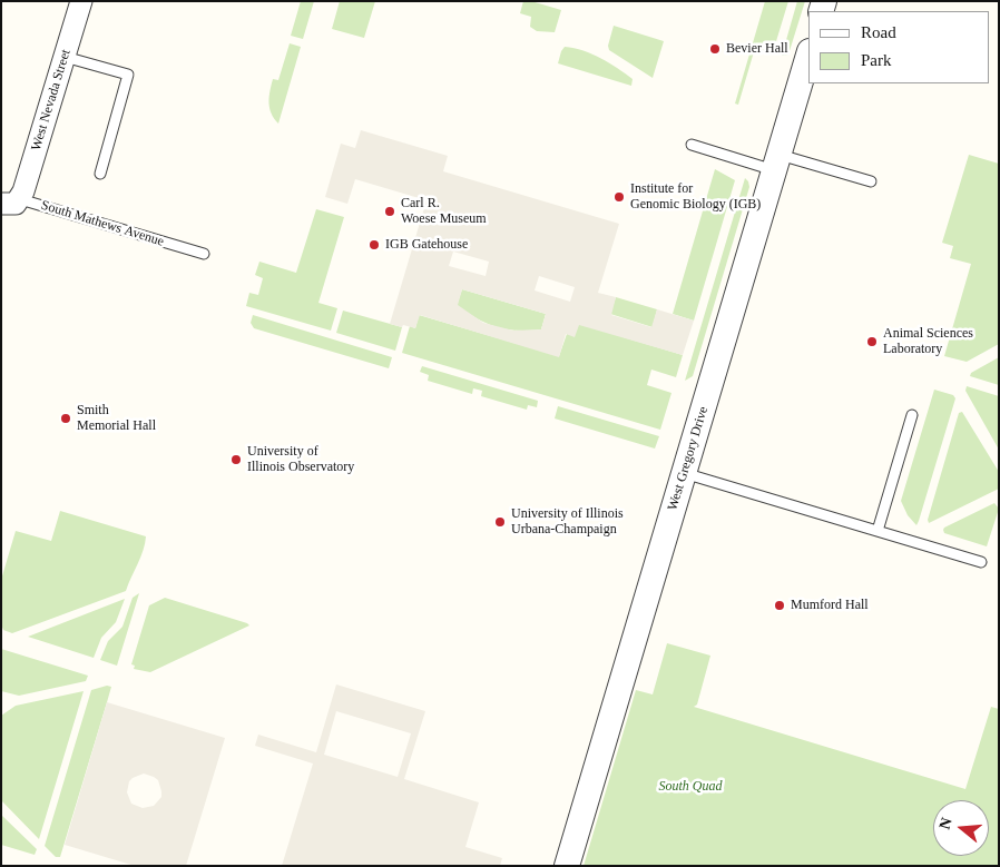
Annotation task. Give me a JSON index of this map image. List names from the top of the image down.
{
  "streets": {
    "street": ["West Nevada Street", "West Gregory Drive"],
    "lane": ["South Mathews Avenue"]
  },
  "crossings": [
    ["West Nevada Street", "South Mathews Avenue"]
  ],
  "parks": ["South Quad"],
  "places": [
    "Bevier Hall",
    "Institute for Genomic Biology (IGB)",
    "Carl R. Woese Museum",
    "IGB Gatehouse",
    "Animal Sciences Laboratory",
    "Smith Memorial Hall",
    "University of Illinois Observatory",
    "University of Illinois Urbana-Champaign",
    "Mumford Hall"
  ],
  "legend": ["Road", "Park"],
  "north": "left"
}
